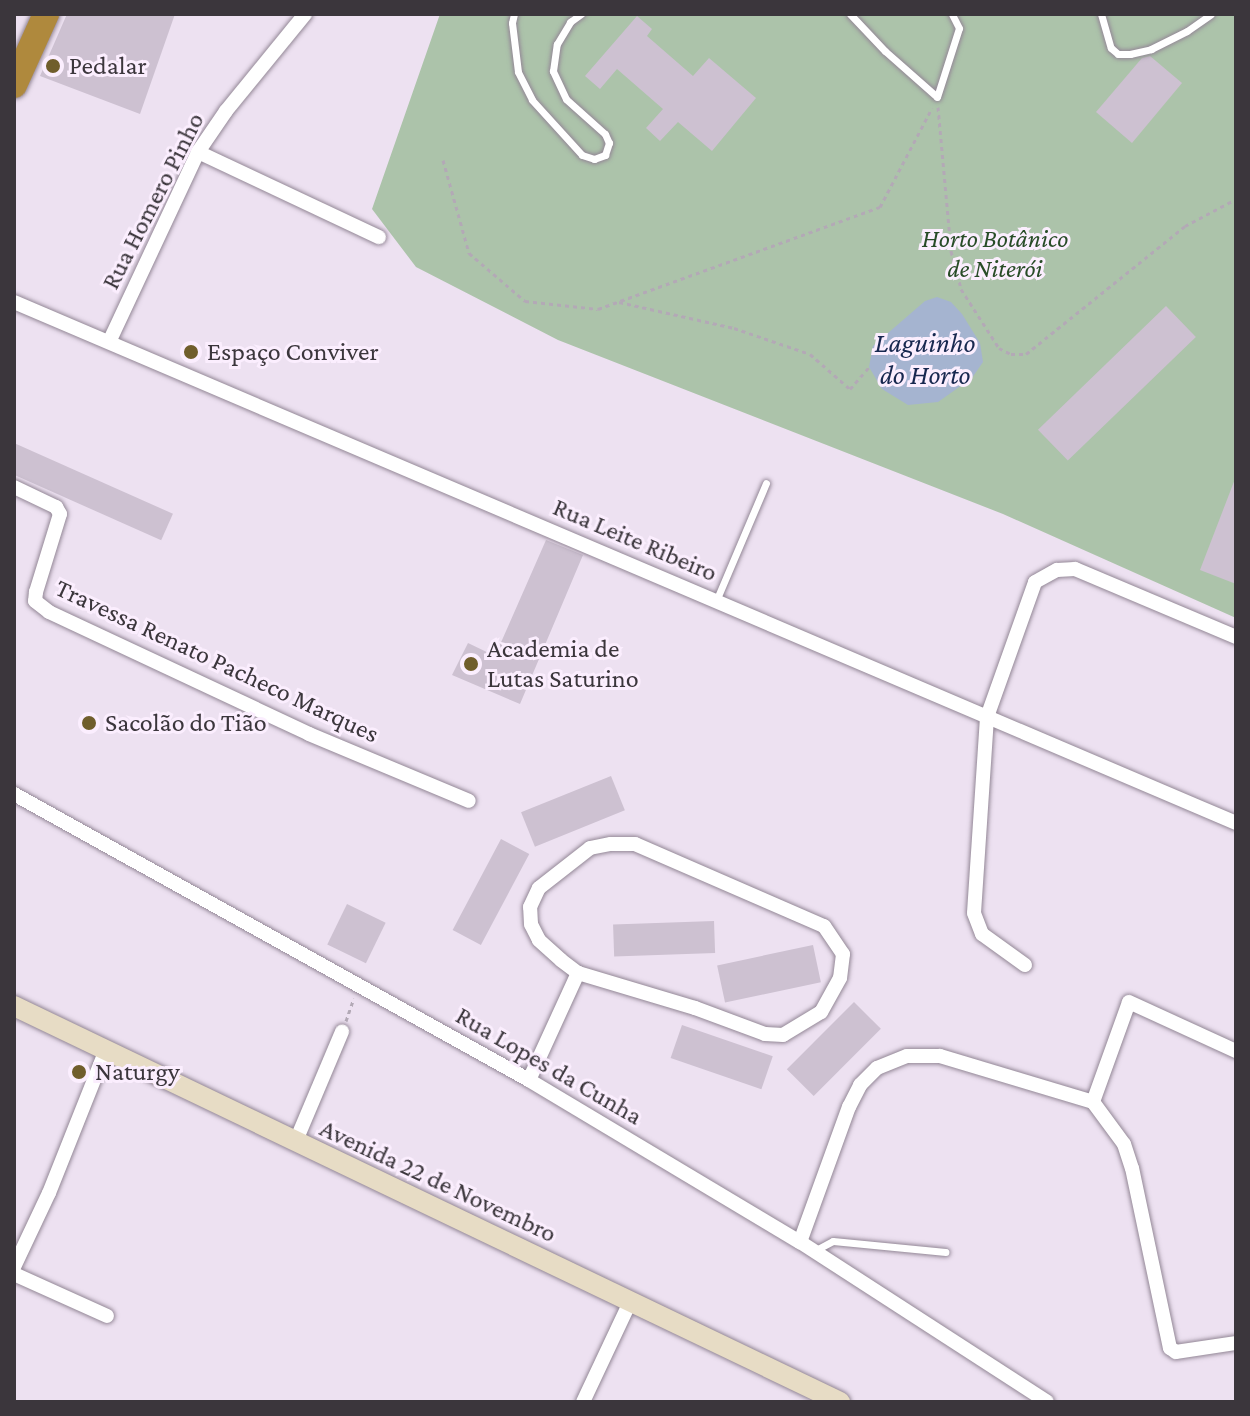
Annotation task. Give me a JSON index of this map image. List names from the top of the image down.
{
  "streets": {
    "street": [
      "Rua Homero Pinho",
      "Rua Leite Ribeiro",
      "Travessa Renato Pacheco Marques",
      "Rua Lopes da Cunha",
      "Avenida 22 de Novembro"
    ]
  },
  "crossings": [
    ["Rua Homero Pinho", "Rua Leite Ribeiro"]
  ],
  "water": ["Laguinho do Horto"],
  "parks": ["Horto Botânico de Niterói"],
  "places": [
    "Pedalar",
    "Espaço Conviver",
    "Academia de Lutas Saturino",
    "Sacolão do Tião",
    "Naturgy"
  ]
}
